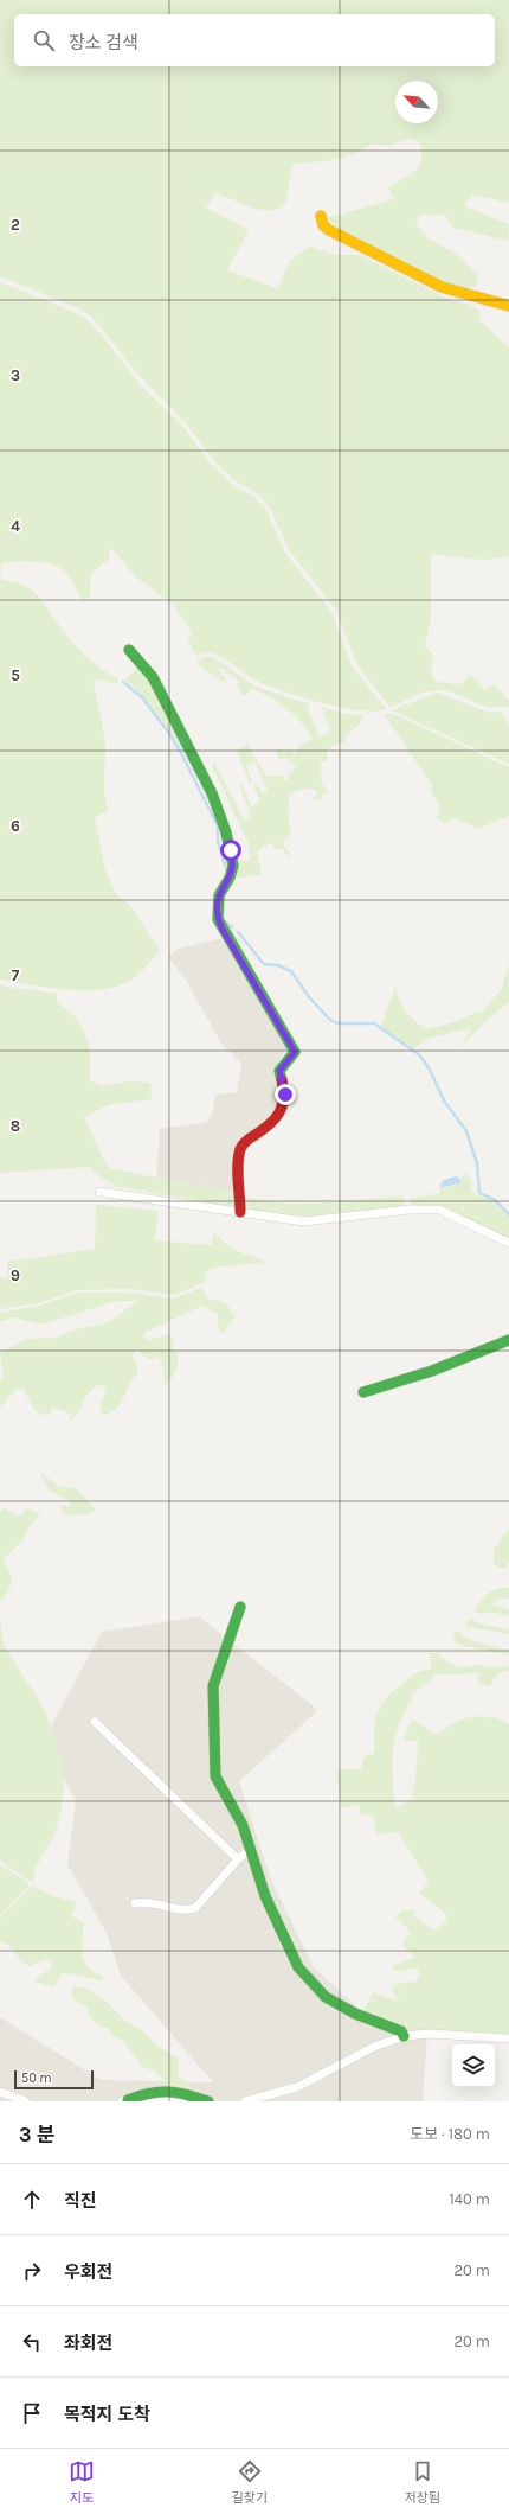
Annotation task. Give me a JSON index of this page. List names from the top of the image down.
{
  "scale_bar": "50 m",
  "north": "top left",
  "page": {
    "search": "장소 검색",
    "scale": "50 m",
    "heading": ["3 분", "도보 · 180 m"],
    "list": [
      ["직진", "140 m"],
      ["우회전", "20 m"],
      ["좌회전", "20 m"],
      "목적지 도착"
    ],
    "nav": ["지도", "길찾기", "저장됨"]
  },
  "grid": {
    "rows": [
      "2",
      "3",
      "4",
      "5",
      "6",
      "7",
      "8",
      "9"
    ]
  }
}
